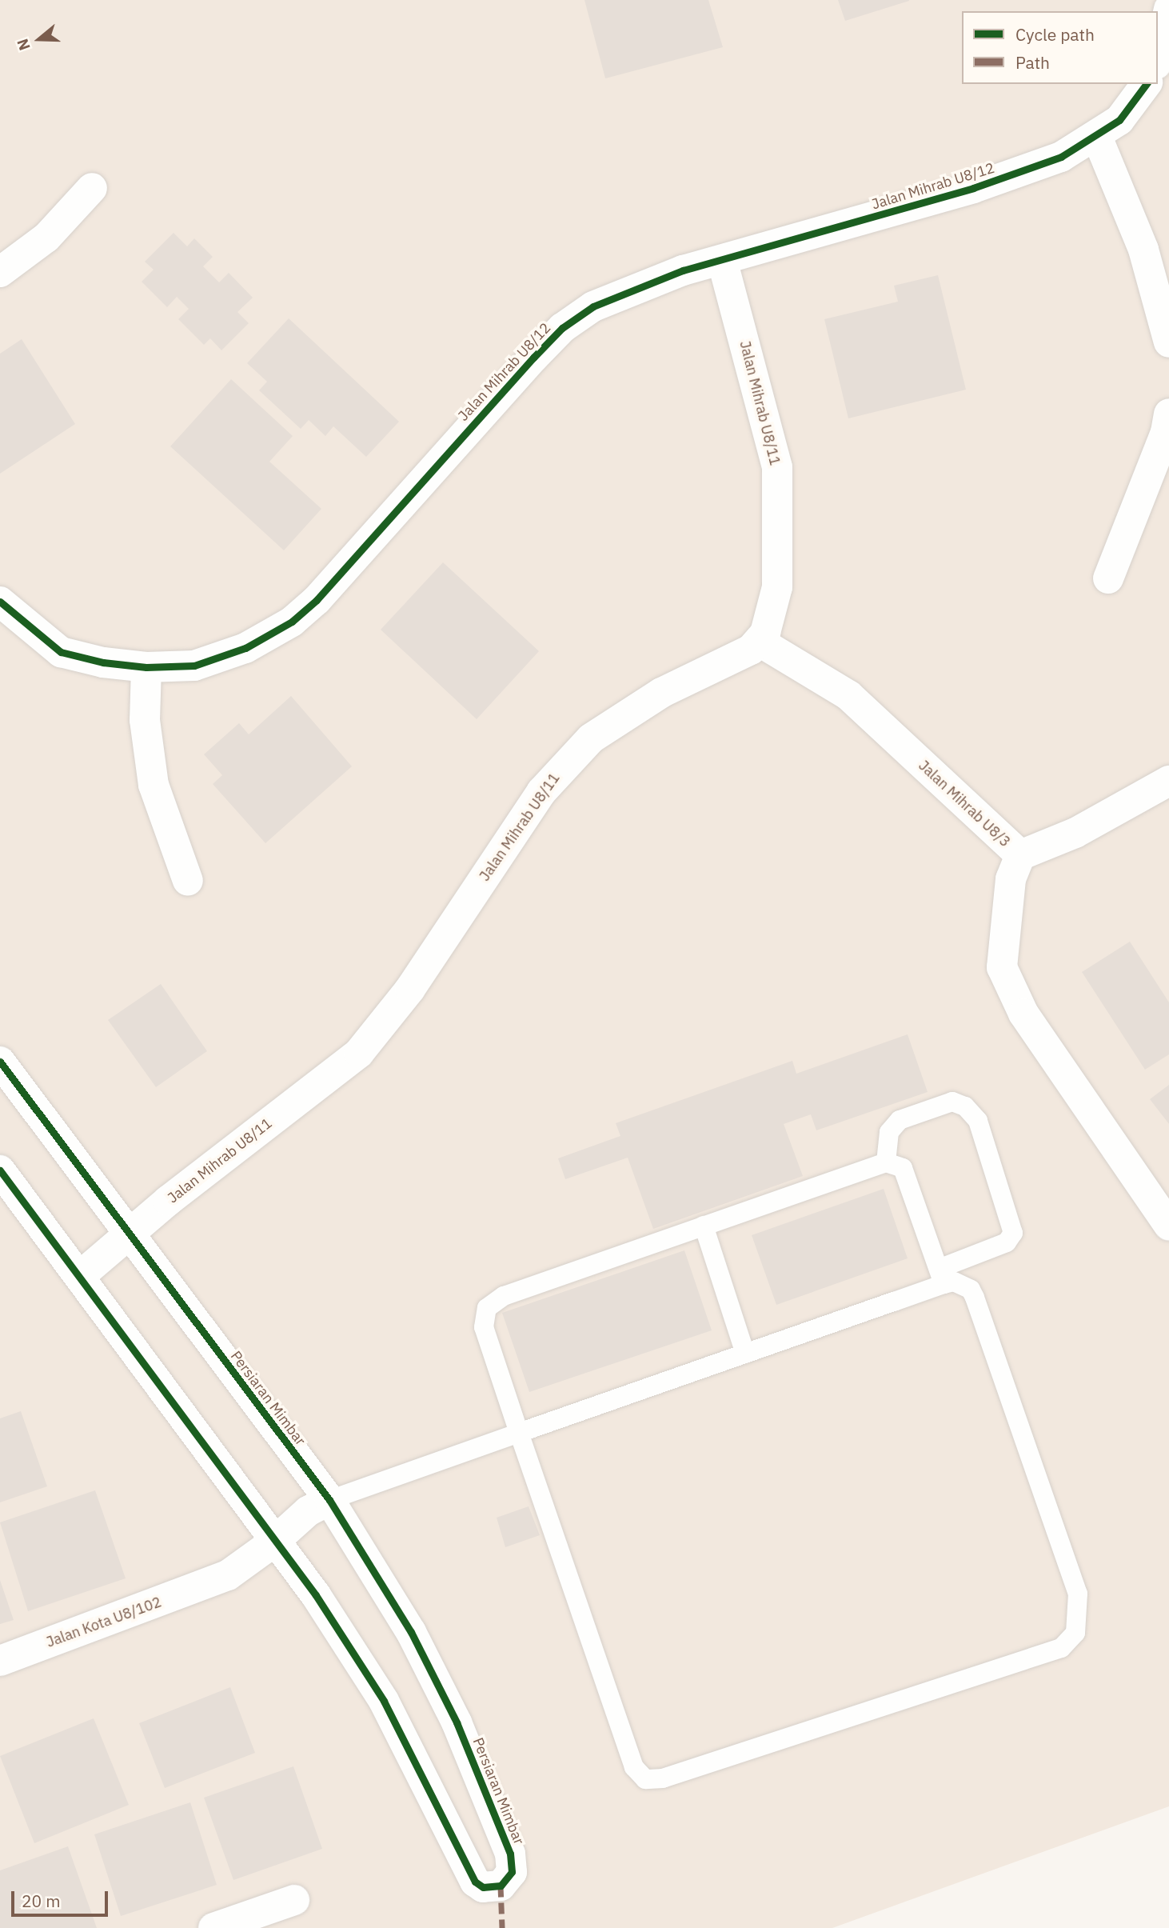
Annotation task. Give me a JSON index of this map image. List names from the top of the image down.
{
  "streets": {
    "street": [
      "Jalan Mihrab U8/12",
      "Jalan Mihrab U8/11",
      "Jalan Mihrab U8/3",
      "Persiaran Mimbar",
      "Jalan Kota U8/102"
    ]
  },
  "crossings": [
    ["Jalan Mihrab U8/12", "Jalan Mihrab U8/11"],
    ["Jalan Mihrab U8/11", "Jalan Mihrab U8/3"],
    ["Jalan Mihrab U8/11", "Persiaran Mimbar"],
    ["Persiaran Mimbar", "Jalan Kota U8/102"]
  ],
  "legend": ["Cycle path", "Path"],
  "scale_bar": "20 m",
  "north": "left"
}
